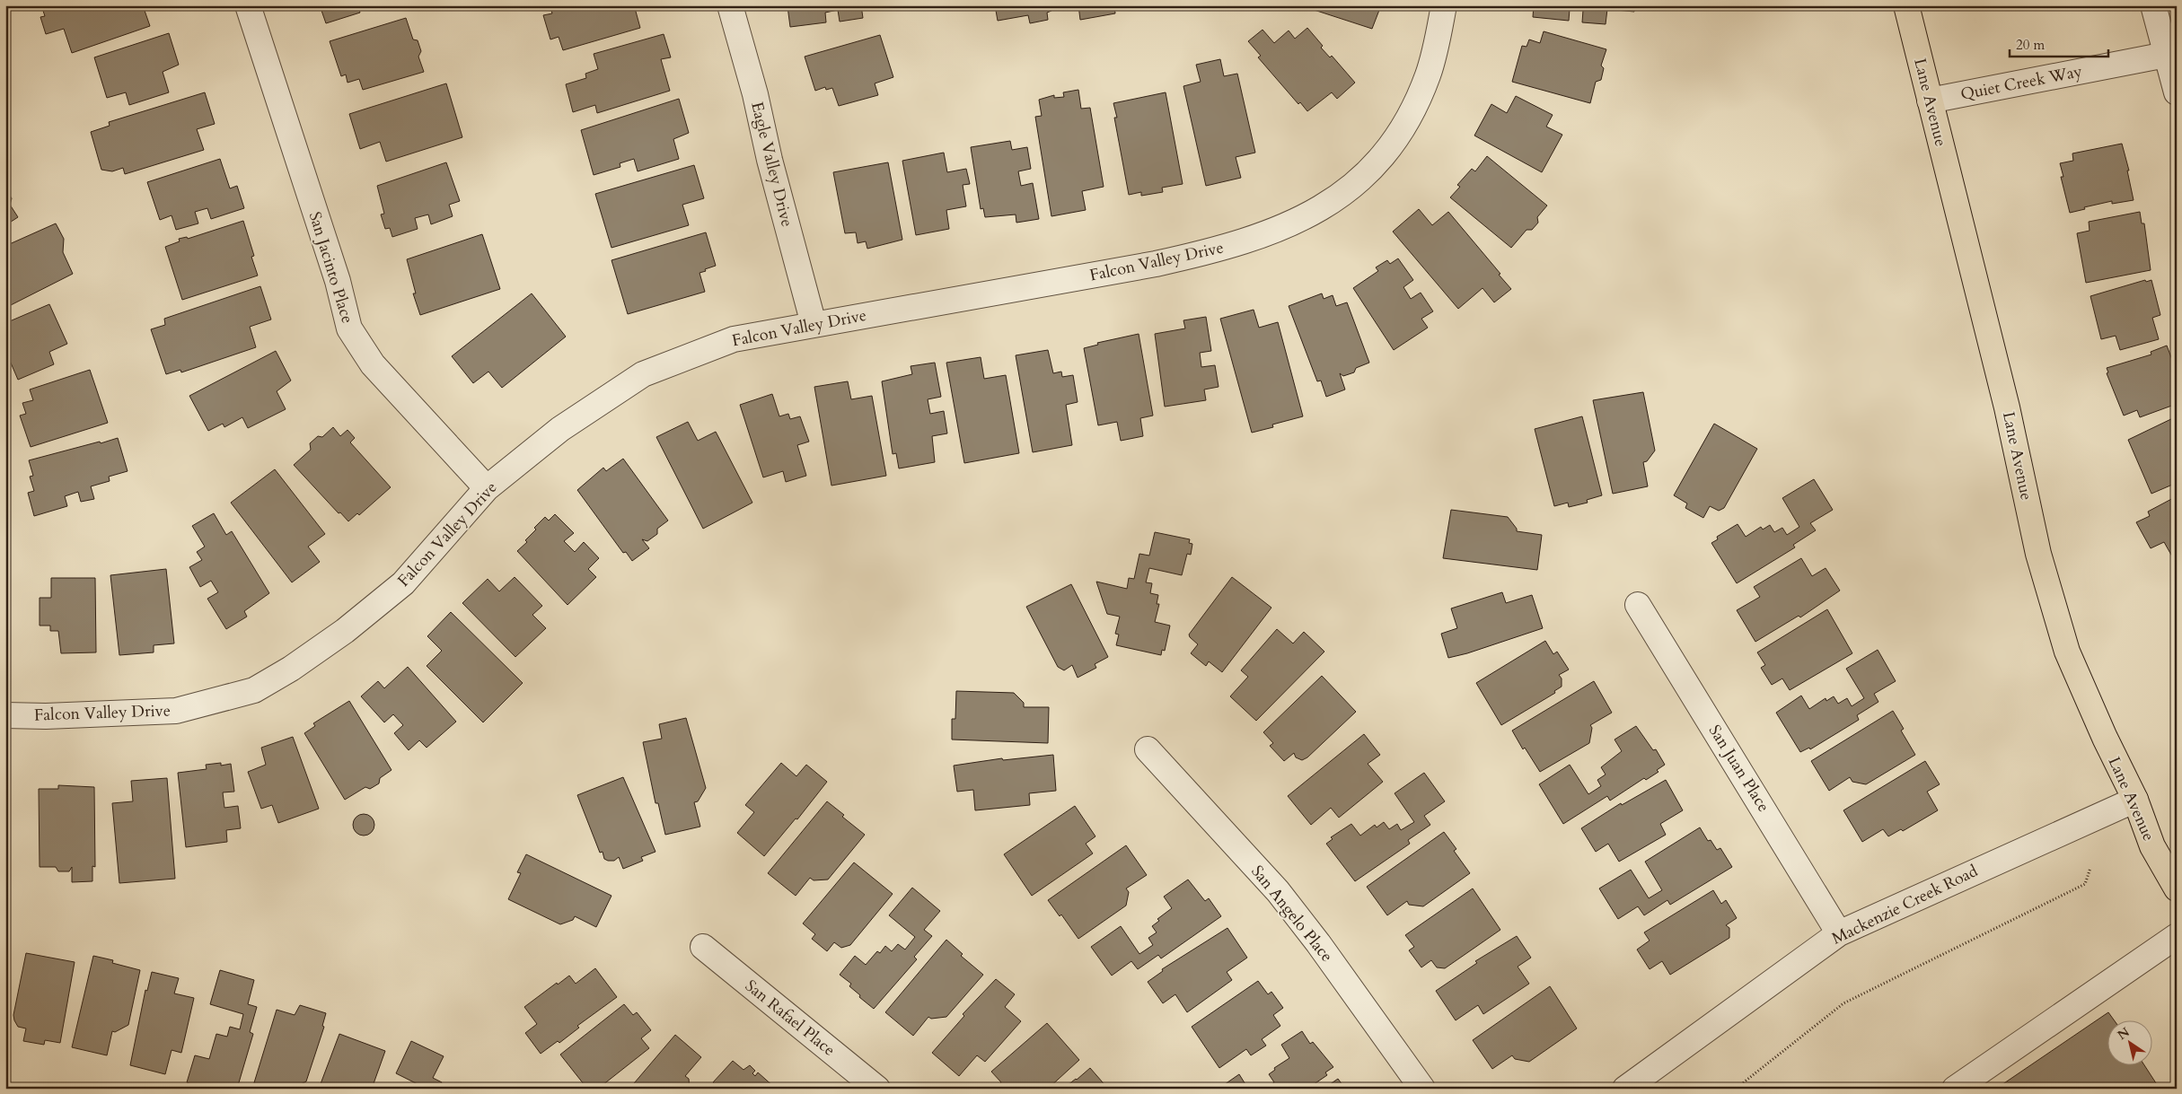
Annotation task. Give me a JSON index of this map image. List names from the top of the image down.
{
  "streets": {
    "main road": ["Lane Avenue"],
    "street": [
      "Quiet Creek Way",
      "Eagle Valley Drive",
      "Falcon Valley Drive",
      "San Jacinto Place",
      "San Juan Place",
      "Mackenzie Creek Road",
      "San Angelo Place",
      "San Rafael Place"
    ]
  },
  "crossings": [
    ["Quiet Creek Way", "Lane Avenue"],
    ["Lane Avenue", "Mackenzie Creek Road"],
    ["Eagle Valley Drive", "Falcon Valley Drive"],
    ["Falcon Valley Drive", "San Jacinto Place"],
    ["San Juan Place", "Mackenzie Creek Road"]
  ],
  "scale_bar": "20 m",
  "north": "top left"
}
